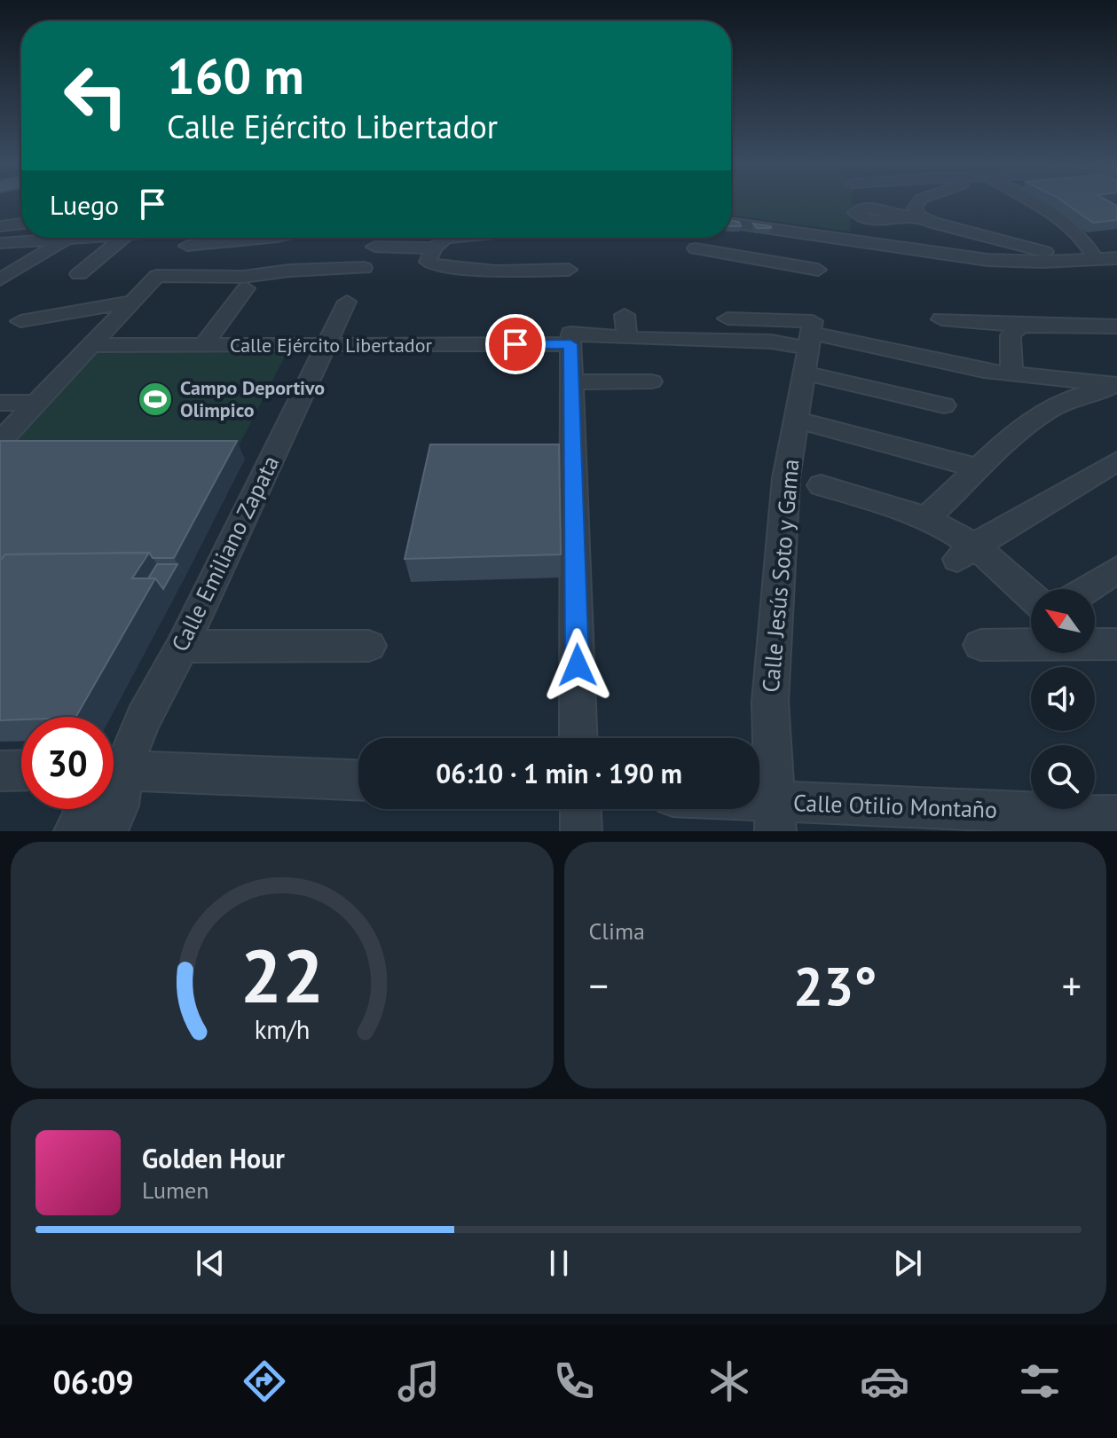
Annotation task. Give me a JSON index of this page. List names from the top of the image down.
{
  "streets": {
    "street": [
      "Calle Ejército Libertador",
      "Calle Emiliano Zapata",
      "Calle Jesús Soto y Gama",
      "Calle Otilio Montaño"
    ]
  },
  "crossings": [
    ["Calle Ejército Libertador", "Calle Emiliano Zapata"],
    ["Calle Ejército Libertador", "Calle Jesús Soto y Gama"],
    ["Calle Jesús Soto y Gama", "Calle Otilio Montaño"]
  ],
  "places": {
    "sports": ["Campo Deportivo Olimpico"]
  },
  "north": "top left",
  "page": {
    "turn": ["160 m", "Calle Ejército Libertador"],
    "then": "Luego",
    "limit": "30",
    "trip": "06:10 · 1 min · 190 m",
    "tile": "Clima",
    "heat": ["−", "23°", "+"],
    "song": ["Golden Hour", "Lumen"],
    "tabs": "06:09",
    "gauge": ["22", "km/h"]
  }
}
